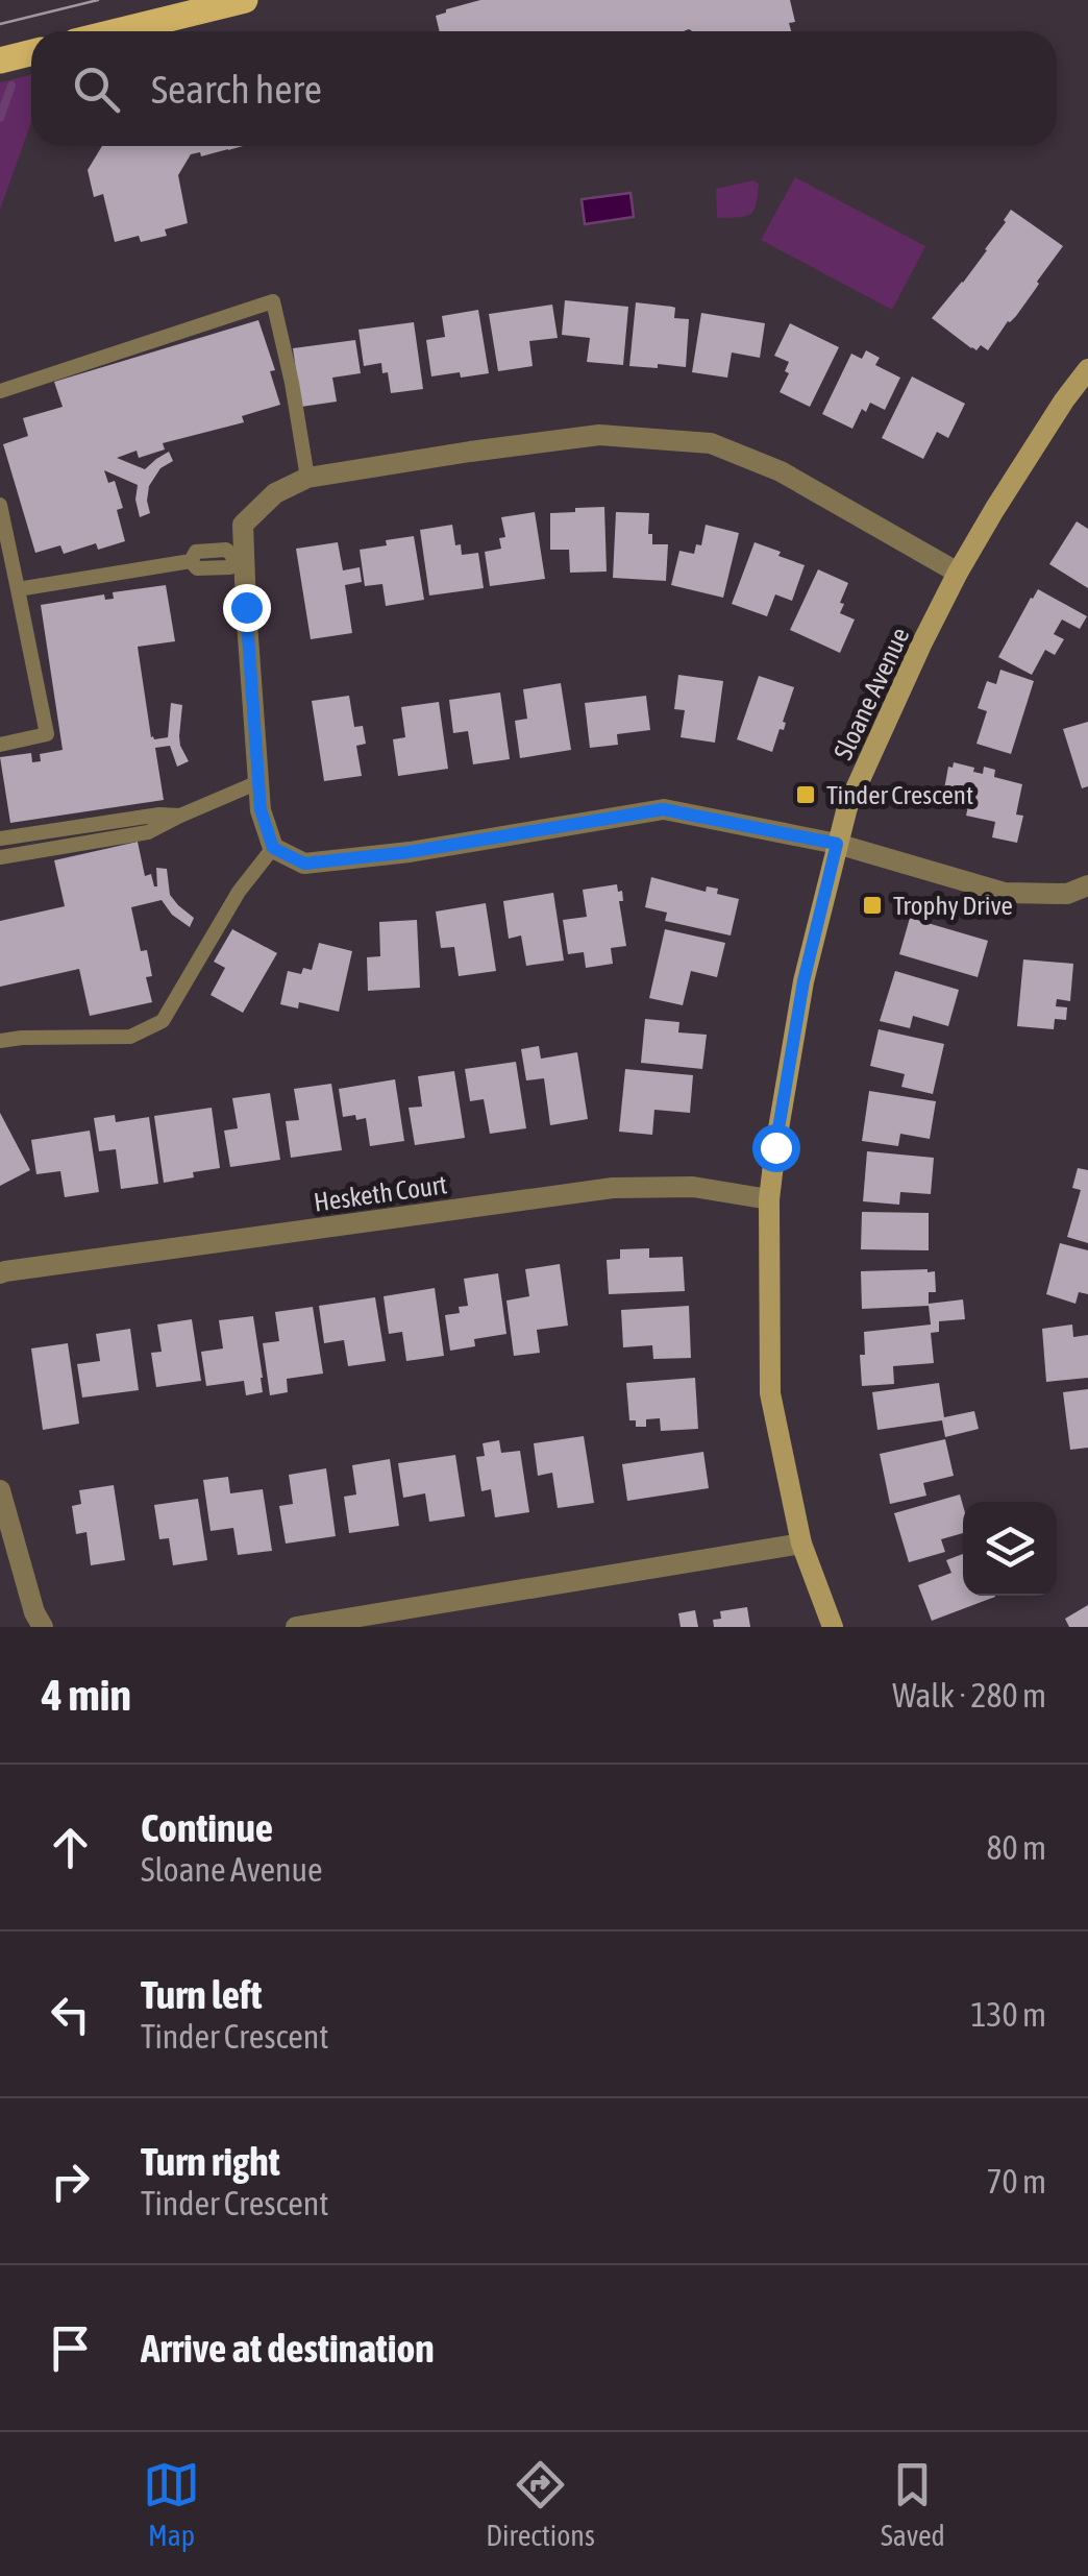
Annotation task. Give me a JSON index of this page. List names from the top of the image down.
{
  "streets": {
    "street": ["Sloane Avenue", "Hesketh Court"]
  },
  "crossings": [
    ["Sloane Avenue", "Hesketh Court"]
  ],
  "places": {
    "transit": ["Tinder Crescent", "Trophy Drive"]
  },
  "page": {
    "search": "Search here",
    "heading": ["4 min", "Walk · 280 m"],
    "list": [
      ["Continue", "Sloane Avenue", "80 m"],
      ["Turn left", "Tinder Crescent", "130 m"],
      ["Turn right", "Tinder Crescent", "70 m"],
      "Arrive at destination"
    ],
    "nav": ["Map", "Directions", "Saved"]
  }
}
